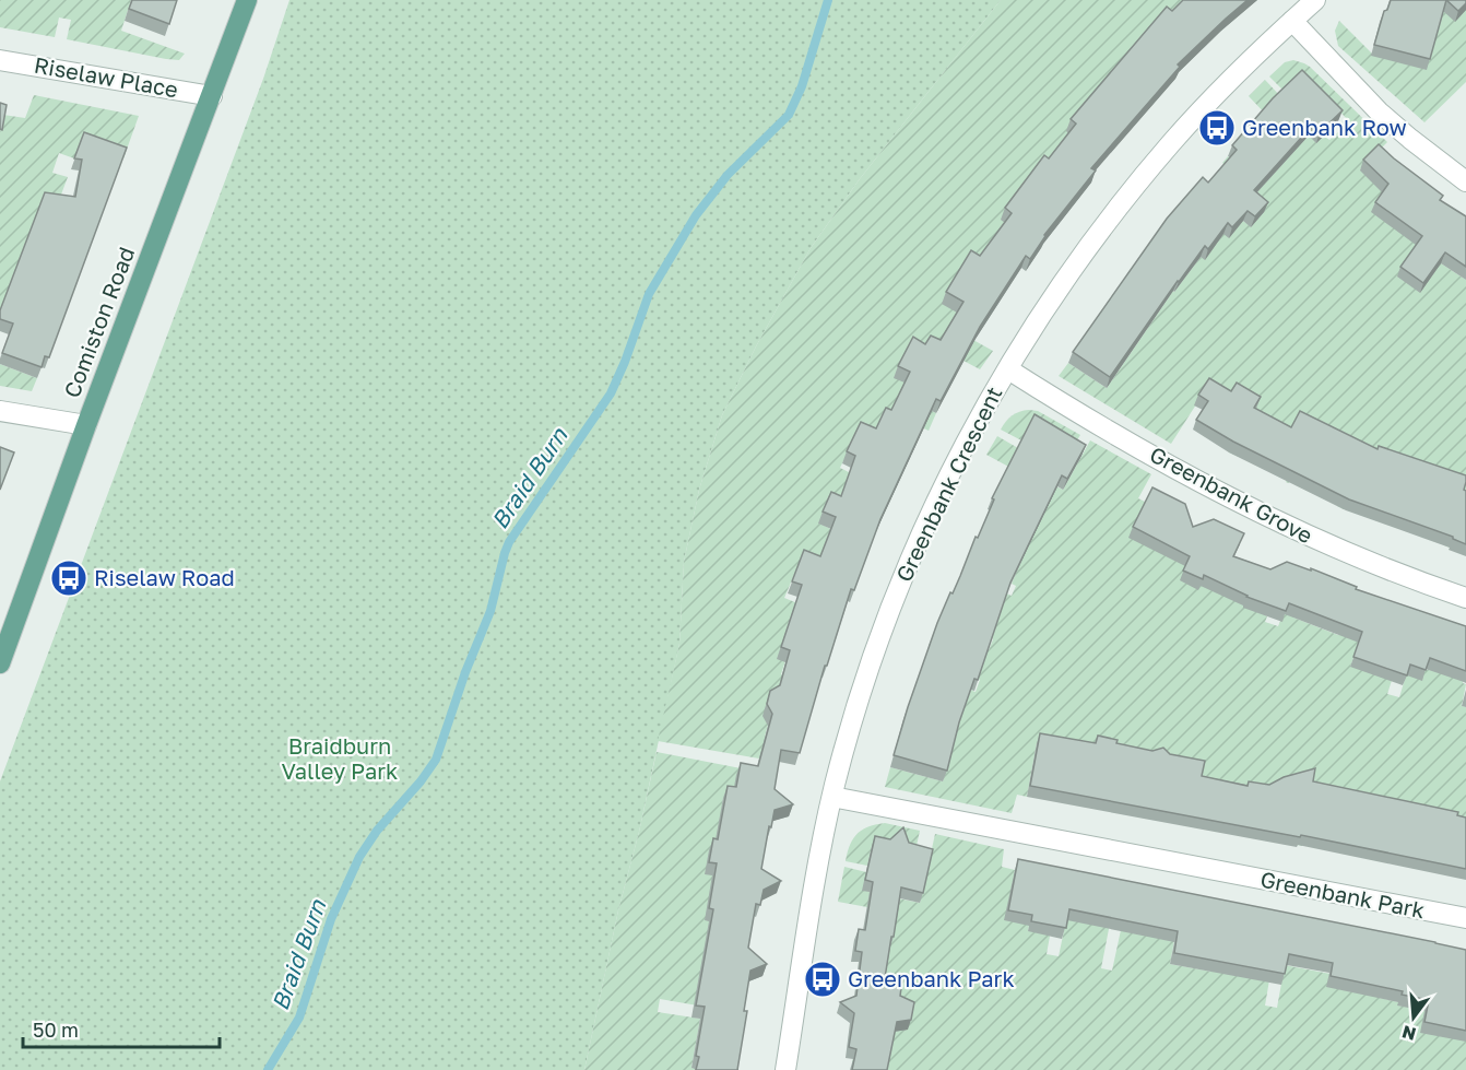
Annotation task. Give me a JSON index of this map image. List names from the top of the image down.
{
  "streets": {
    "main road": ["Comiston Road"],
    "street": [
      "Riselaw Place",
      "Greenbank Crescent",
      "Greenbank Grove",
      "Greenbank Park"
    ]
  },
  "crossings": [
    ["Riselaw Place", "Comiston Road"],
    ["Greenbank Crescent", "Greenbank Grove"],
    ["Greenbank Crescent", "Greenbank Park"]
  ],
  "water": ["Braid Burn"],
  "parks": ["Braidburn Valley Park"],
  "places": {
    "bus stop": ["Greenbank Row", "Riselaw Road", "Greenbank Park"]
  },
  "scale_bar": "50 m",
  "north": "bottom"
}
